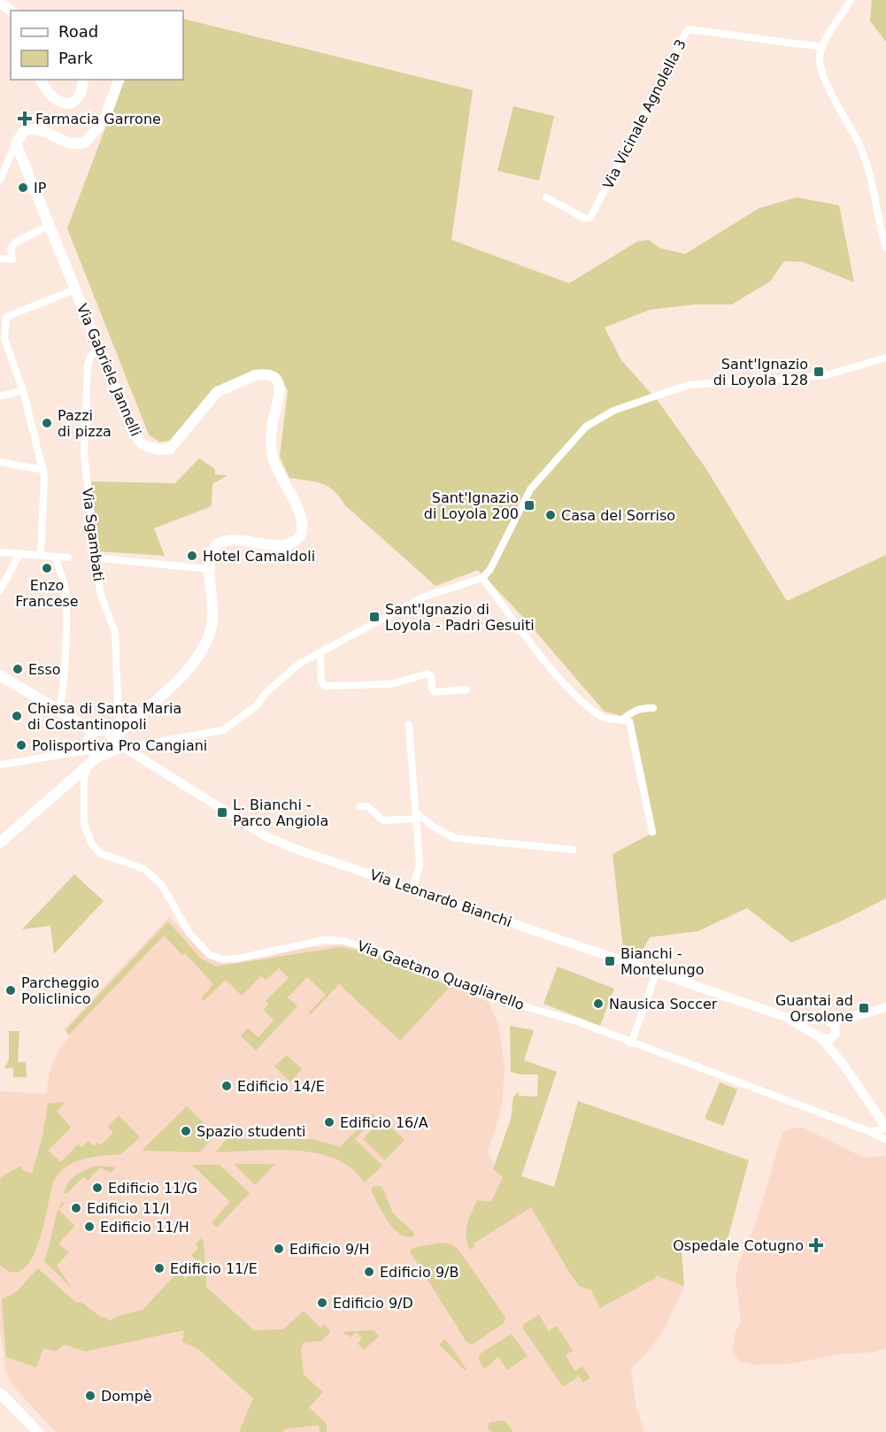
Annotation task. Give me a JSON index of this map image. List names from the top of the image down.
{
  "streets": {
    "main road": ["Via Gabriele Jannelli"],
    "street": [
      "Via Vicinale Agnolella 3",
      "Via Sgambati",
      "Via Leonardo Bianchi",
      "Via Gaetano Quagliarello"
    ]
  },
  "crossings": [
    ["Via Gabriele Jannelli", "Via Sgambati"],
    ["Via Gabriele Jannelli", "Via Leonardo Bianchi"]
  ],
  "places": {
    "health": ["Farmacia Garrone", "Ospedale Cotugno"],
    "other": [
      "IP",
      "Pazzi di pizza",
      "Casa del Sorriso",
      "Hotel Camaldoli",
      "Enzo Francese",
      "Esso",
      "Chiesa di Santa Maria di Costantinopoli",
      "Polisportiva Pro Cangiani",
      "Parcheggio Policlinico",
      "Nausica Soccer",
      "Edificio 14/E",
      "Edificio 16/A",
      "Spazio studenti",
      "Edificio 11/G",
      "Edificio 11/I",
      "Edificio 11/H",
      "Edificio 9/H",
      "Edificio 11/E",
      "Edificio 9/B",
      "Edificio 9/D",
      "Dompè"
    ],
    "transit": [
      "Sant'Ignazio di Loyola 128",
      "Sant'Ignazio di Loyola 200",
      "Sant'Ignazio di Loyola - Padri Gesuiti",
      "L. Bianchi - Parco Angiola",
      "Bianchi - Montelungo",
      "Guantai ad Orsolone"
    ]
  },
  "legend": ["Road", "Park"]
}
